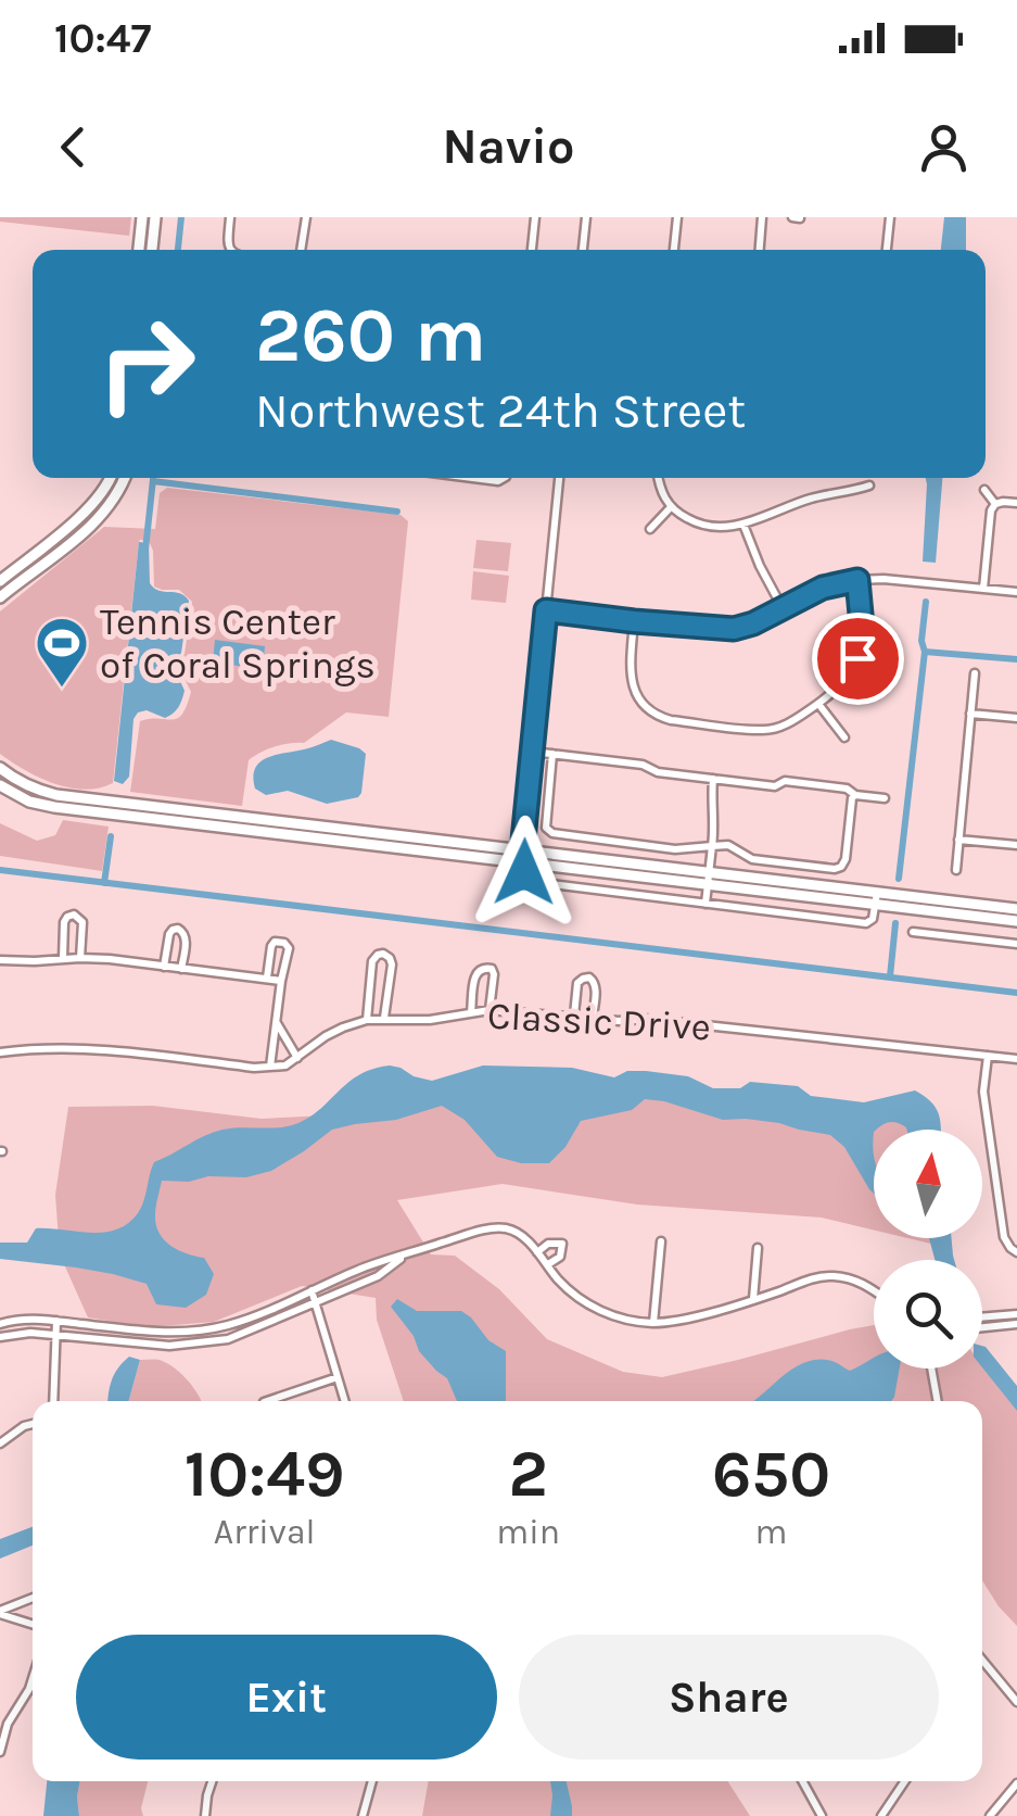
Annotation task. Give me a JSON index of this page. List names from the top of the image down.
{
  "streets": {
    "street": ["Classic Drive"]
  },
  "places": {
    "sports": ["Tennis Center of Coral Springs"]
  },
  "north": "top",
  "page": {
    "status": "10:47",
    "header": "Navio",
    "turn": ["260 m", "Northwest 24th Street"],
    "eta": [
      "10:49",
      "Arrival",
      "2",
      "min",
      "650",
      "m"
    ],
    "buttons": ["Exit", "Share"]
  }
}
